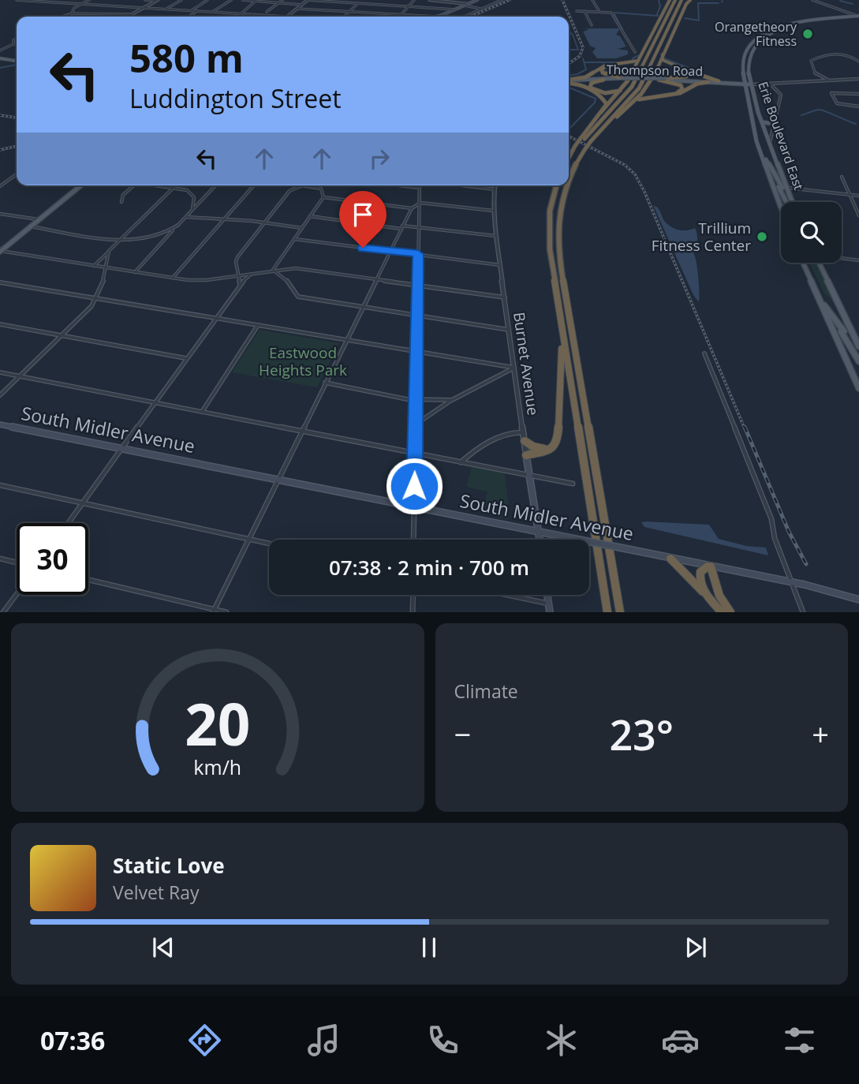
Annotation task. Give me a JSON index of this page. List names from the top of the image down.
{
  "streets": {
    "main road": [
      "Thompson Road",
      "Erie Boulevard East",
      "Burnet Avenue",
      "South Midler Avenue"
    ]
  },
  "crossings": [
    ["Thompson Road", "Erie Boulevard East"],
    ["Burnet Avenue", "South Midler Avenue"]
  ],
  "parks": ["Eastwood Heights Park"],
  "places": ["Orangetheory Fitness", "Trillium Fitness Center"],
  "page": {
    "turn": ["580 m", "Luddington Street"],
    "limit": "30",
    "trip": "07:38 · 2 min · 700 m",
    "tile": "Climate",
    "heat": ["−", "23°", "+"],
    "song": ["Static Love", "Velvet Ray"],
    "tabs": "07:36",
    "gauge": ["20", "km/h"]
  }
}
